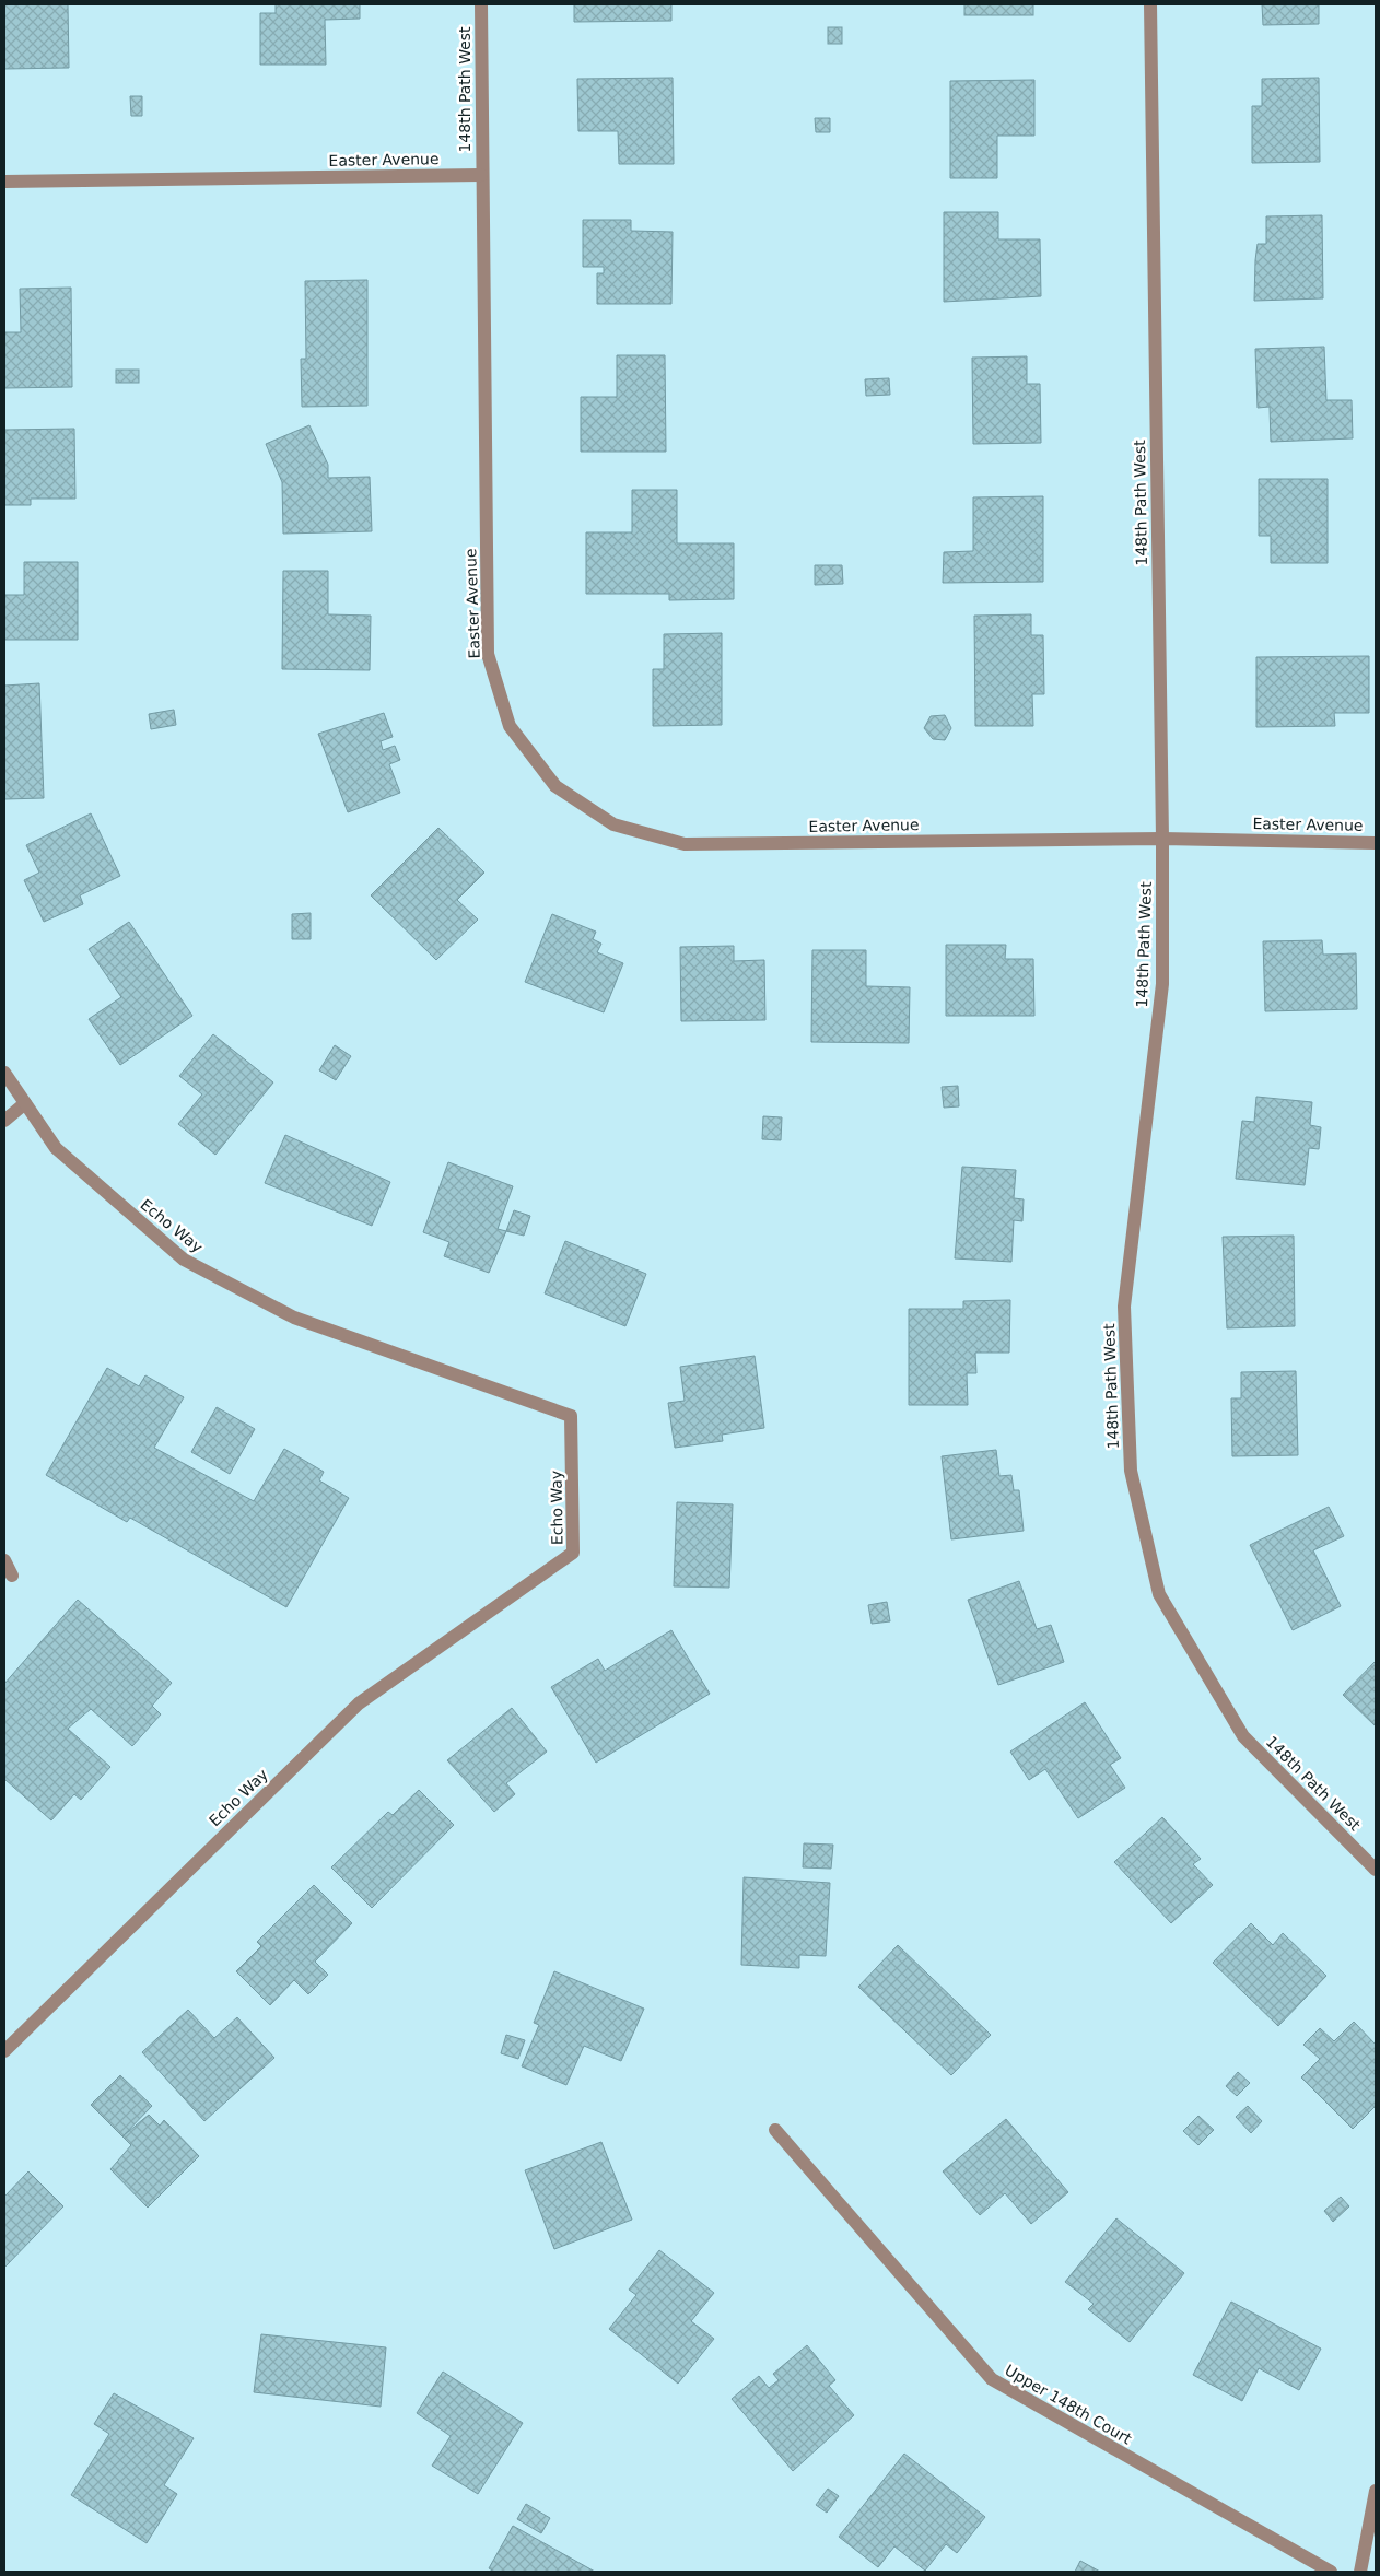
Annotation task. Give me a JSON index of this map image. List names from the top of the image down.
{
  "streets": {
    "street": [
      "148th Path West",
      "Easter Avenue",
      "Echo Way",
      "Upper 148th Court"
    ]
  },
  "crossings": [
    ["148th Path West", "Easter Avenue"]
  ]
}
